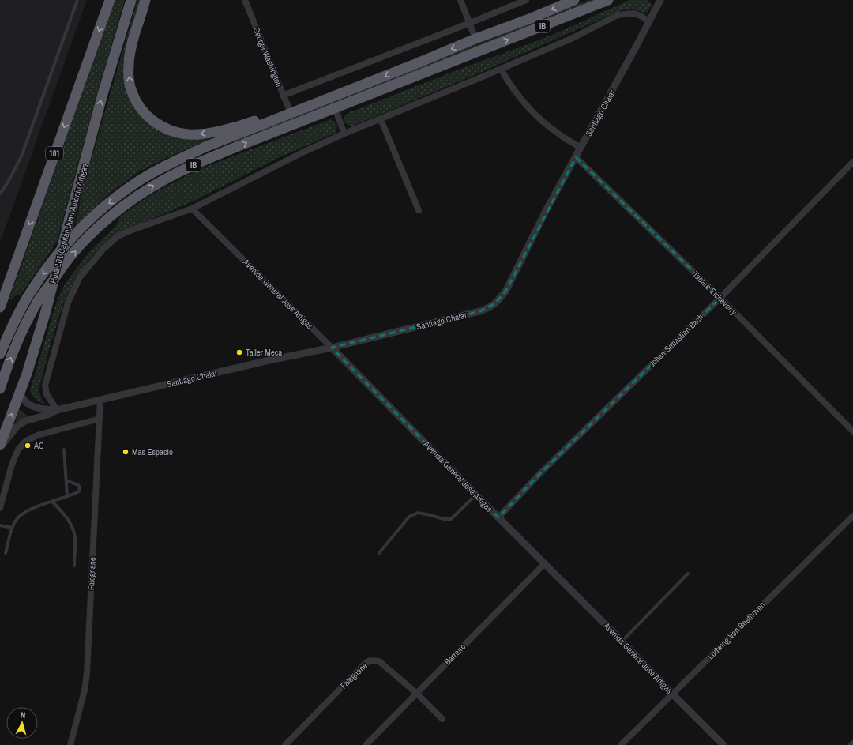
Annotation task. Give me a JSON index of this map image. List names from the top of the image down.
{
  "streets": {
    "highway": ["IB", "101", "Ruta 101 Capitán Juan Antonio Artigas"],
    "street": [
      "George Washington",
      "Santiago Chalar",
      "Tabaré Etcheverry",
      "Avenida General José Artigas",
      "Johan Sebastian Bach",
      "Falegnane",
      "Ludwing Van Beethoven",
      "Barreiro"
    ]
  },
  "crossings": [
    ["IB", "George Washington"],
    ["Santiago Chalar", "Ruta 101 Capitán Juan Antonio Artigas"],
    ["Santiago Chalar", "Tabaré Etcheverry"],
    ["Santiago Chalar", "Avenida General José Artigas"],
    ["Santiago Chalar", "Falegnane"],
    ["Tabaré Etcheverry", "Johan Sebastian Bach"],
    ["Avenida General José Artigas", "Johan Sebastian Bach"],
    ["Avenida General José Artigas", "Ludwing Van Beethoven"],
    ["Avenida General José Artigas", "Barreiro"],
    ["Falegnane", "Barreiro"]
  ],
  "places": ["Taller Meca", "AC", "Mas Espacio"],
  "north": "top"
}
